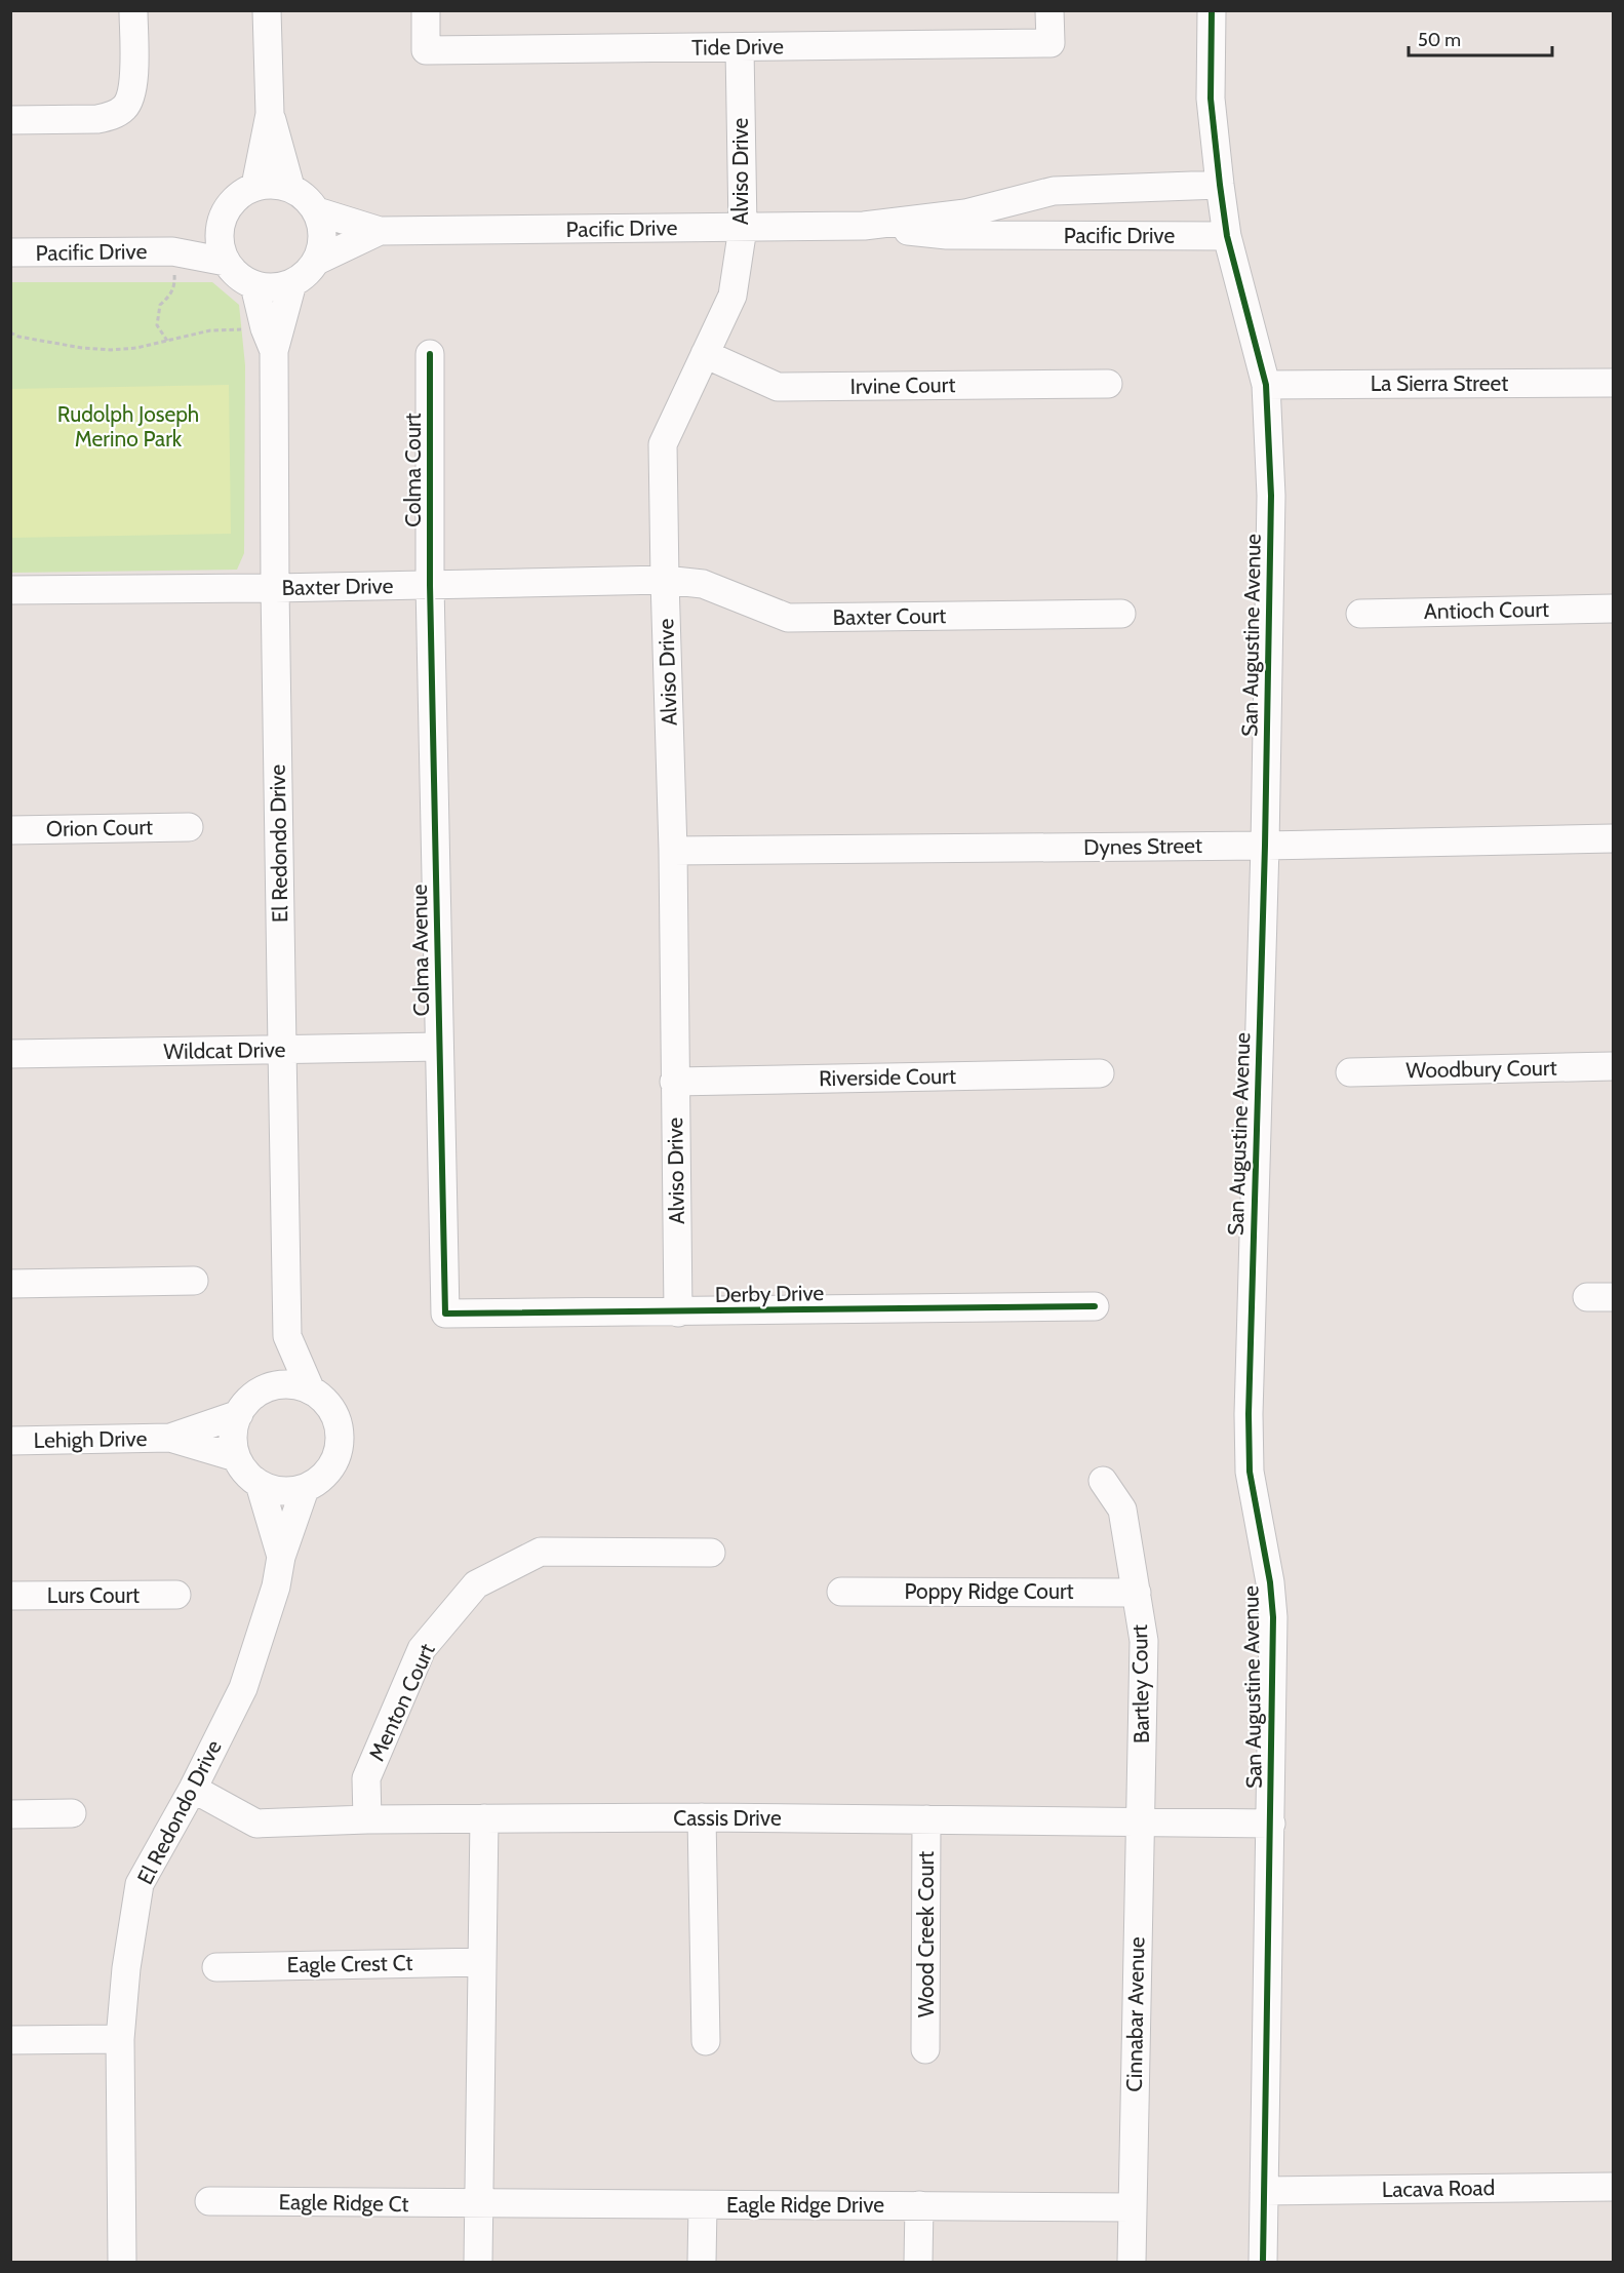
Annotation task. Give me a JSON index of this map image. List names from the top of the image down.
{
  "streets": {
    "street": [
      "Tide Drive",
      "Alviso Drive",
      "Pacific Drive",
      "La Sierra Street",
      "Irvine Court",
      "Colma Court",
      "Baxter Drive",
      "Antioch Court",
      "Baxter Court",
      "San Augustine Avenue",
      "Orion Court",
      "El Redondo Drive",
      "Dynes Street",
      "Colma Avenue",
      "Wildcat Drive",
      "Woodbury Court",
      "Riverside Court",
      "Derby Drive",
      "Lehigh Drive",
      "Poppy Ridge Court",
      "Lurs Court",
      "Bartley Court",
      "Menton Court",
      "Cassis Drive",
      "Wood Creek Court",
      "Eagle Crest Ct",
      "Cinnabar Avenue",
      "Lacava Road",
      "Eagle Ridge Ct",
      "Eagle Ridge Drive"
    ]
  },
  "crossings": [
    ["Tide Drive", "Alviso Drive"],
    ["Alviso Drive", "Pacific Drive"],
    ["Alviso Drive", "Irvine Court"],
    ["Alviso Drive", "Baxter Drive"],
    ["Alviso Drive", "Baxter Court"],
    ["Alviso Drive", "Dynes Street"],
    ["Alviso Drive", "Riverside Court"],
    ["Alviso Drive", "Derby Drive"],
    ["Pacific Drive", "San Augustine Avenue"],
    ["Pacific Drive", "El Redondo Drive"],
    ["La Sierra Street", "San Augustine Avenue"],
    ["Colma Court", "Baxter Drive"],
    ["Colma Court", "Colma Avenue"],
    ["Baxter Drive", "Baxter Court"],
    ["Baxter Drive", "El Redondo Drive"],
    ["Baxter Drive", "Colma Avenue"],
    ["San Augustine Avenue", "Dynes Street"],
    ["San Augustine Avenue", "Cassis Drive"],
    ["San Augustine Avenue", "Lacava Road"],
    ["El Redondo Drive", "Wildcat Drive"],
    ["El Redondo Drive", "Lehigh Drive"],
    ["El Redondo Drive", "Cassis Drive"],
    ["Colma Avenue", "Wildcat Drive"],
    ["Colma Avenue", "Derby Drive"],
    ["Poppy Ridge Court", "Bartley Court"],
    ["Bartley Court", "Cassis Drive"],
    ["Bartley Court", "Cinnabar Avenue"],
    ["Menton Court", "Cassis Drive"],
    ["Cassis Drive", "Wood Creek Court"],
    ["Cassis Drive", "Cinnabar Avenue"],
    ["Cinnabar Avenue", "Eagle Ridge Drive"],
    ["Eagle Ridge Ct", "Eagle Ridge Drive"]
  ],
  "parks": ["Rudolph Joseph Merino Park"],
  "scale_bar": "50 m"
}
